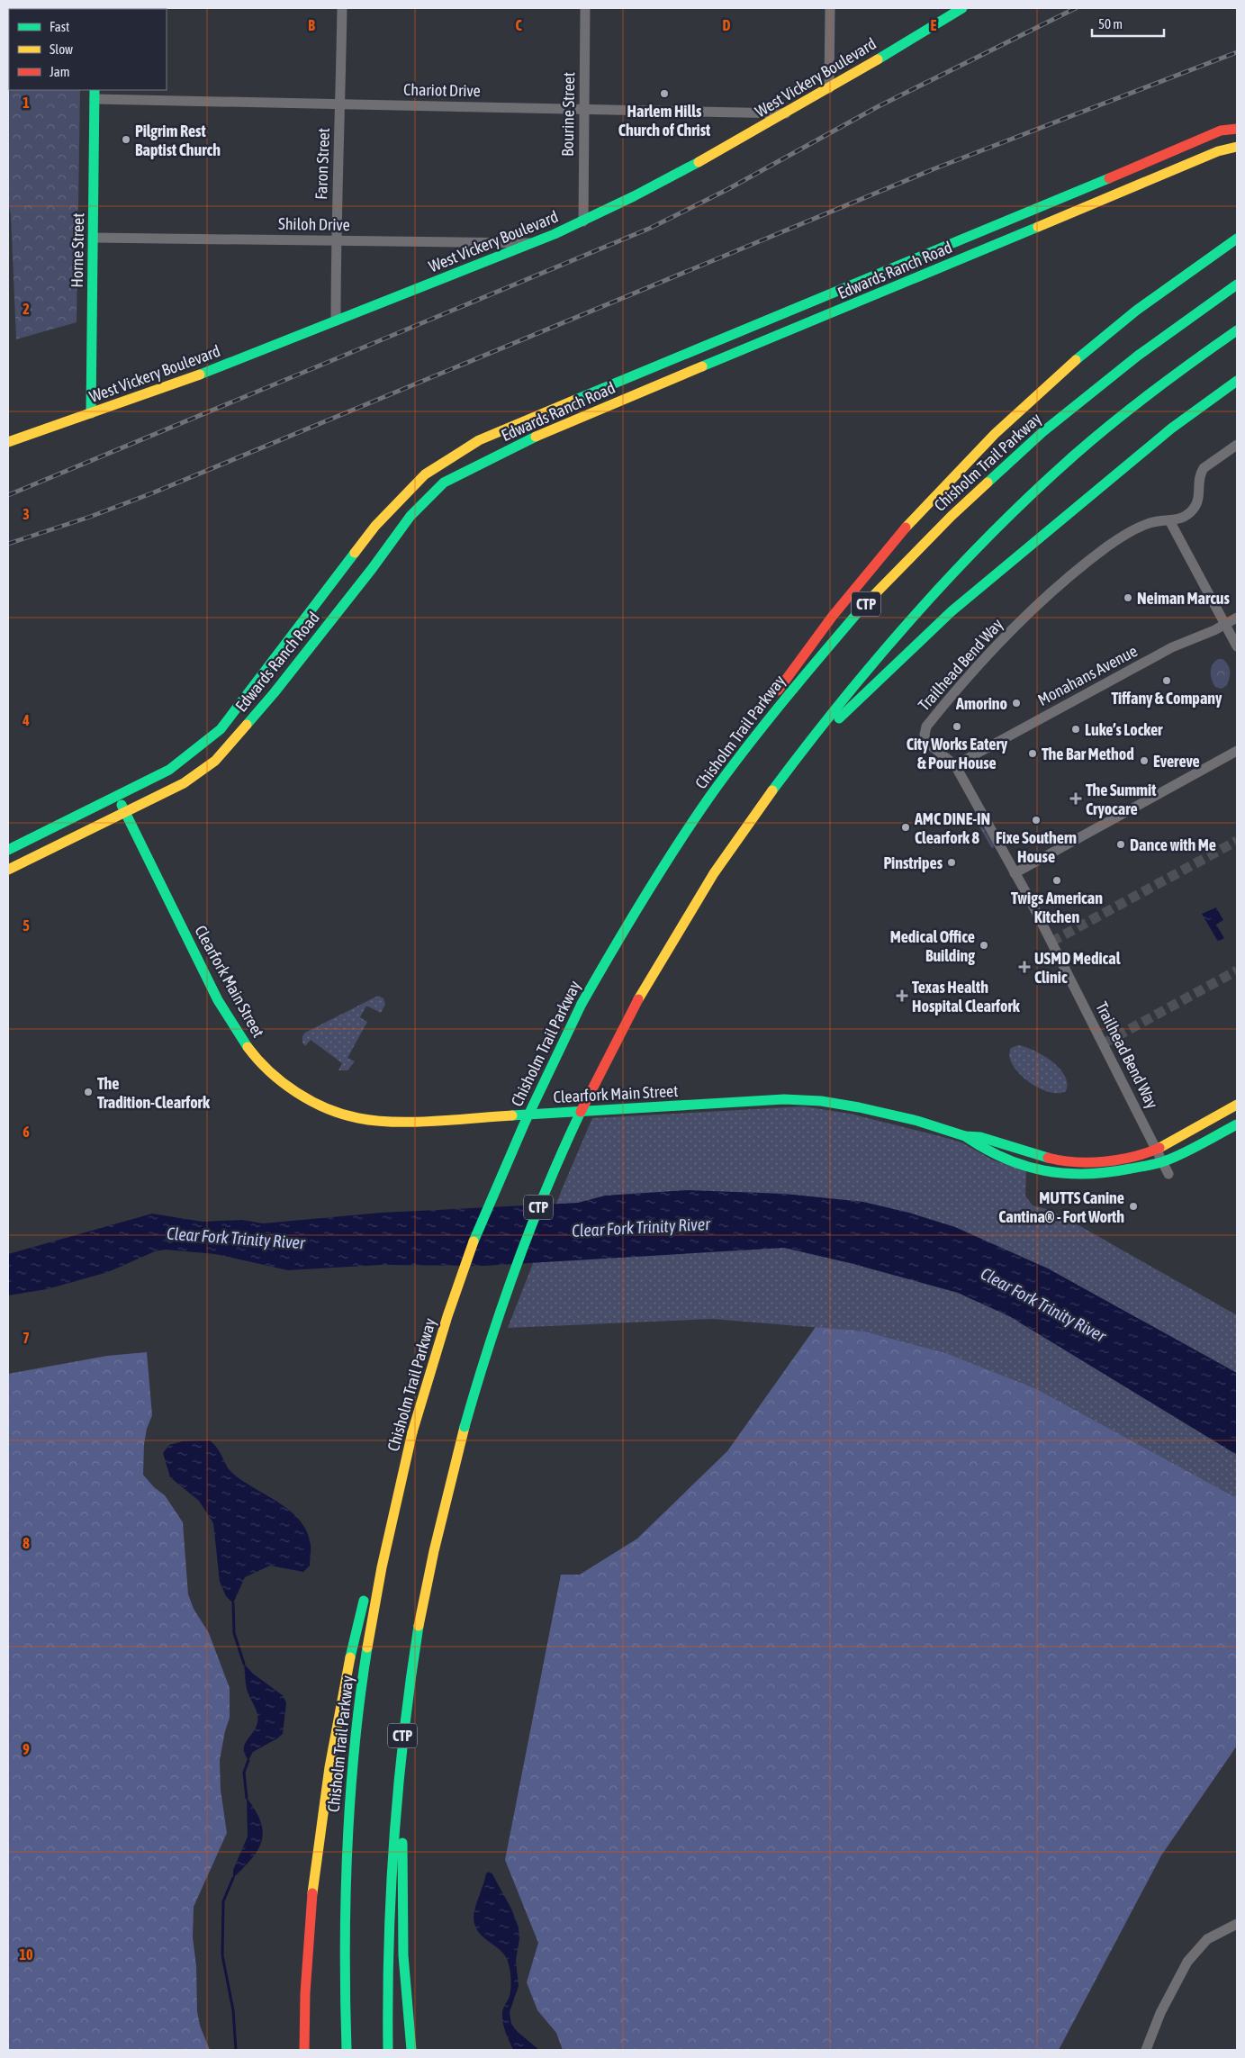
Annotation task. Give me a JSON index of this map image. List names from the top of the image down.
{
  "streets": {
    "main road": [
      "West Vickery Boulevard",
      "Horne Street",
      "Edwards Ranch Road",
      "Chisholm Trail Parkway",
      "CTP",
      "Clearfork Main Street"
    ],
    "street": [
      "Chariot Drive",
      "Bourine Street",
      "Faron Street",
      "Shiloh Drive",
      "Trailhead Bend Way",
      "Monahans Avenue"
    ]
  },
  "crossings": [
    ["West Vickery Boulevard", "Chariot Drive"],
    ["West Vickery Boulevard", "Bourine Street"],
    ["West Vickery Boulevard", "Faron Street"],
    ["West Vickery Boulevard", "Shiloh Drive"],
    ["West Vickery Boulevard", "Horne Street"],
    ["Chariot Drive", "Bourine Street"],
    ["Chariot Drive", "Faron Street"],
    ["Chariot Drive", "Horne Street"],
    ["Faron Street", "Shiloh Drive"],
    ["Shiloh Drive", "Horne Street"],
    ["Edwards Ranch Road", "Clearfork Main Street"],
    ["Trailhead Bend Way", "Monahans Avenue"],
    ["Trailhead Bend Way", "Clearfork Main Street"]
  ],
  "water": ["Clear Fork Trinity River"],
  "places": {
    "other": [
      "Harlem Hills Church of Christ",
      "Pilgrim Rest Baptist Church",
      "Neiman Marcus",
      "Tiffany & Company",
      "Amorino",
      "City Works Eatery & Pour House",
      "Luke’s Locker",
      "The Bar Method",
      "Evereve",
      "Fixe Southern House",
      "AMC DINE-IN Clearfork 8",
      "Dance with Me",
      "Pinstripes",
      "Twigs American Kitchen",
      "Medical Office Building",
      "The Tradition-Clearfork",
      "MUTTS Canine Cantina® - Fort Worth"
    ],
    "health": ["The Summit Cryocare", "USMD Medical Clinic", "Texas Health Hospital Clearfork"]
  },
  "legend": ["Fast", "Slow", "Jam"],
  "scale_bar": "50 m",
  "grid": {
    "columns": [
      "B",
      "C",
      "D",
      "E"
    ],
    "rows": [
      "1",
      "2",
      "3",
      "4",
      "5",
      "6",
      "7",
      "8",
      "9",
      "10"
    ]
  }
}
